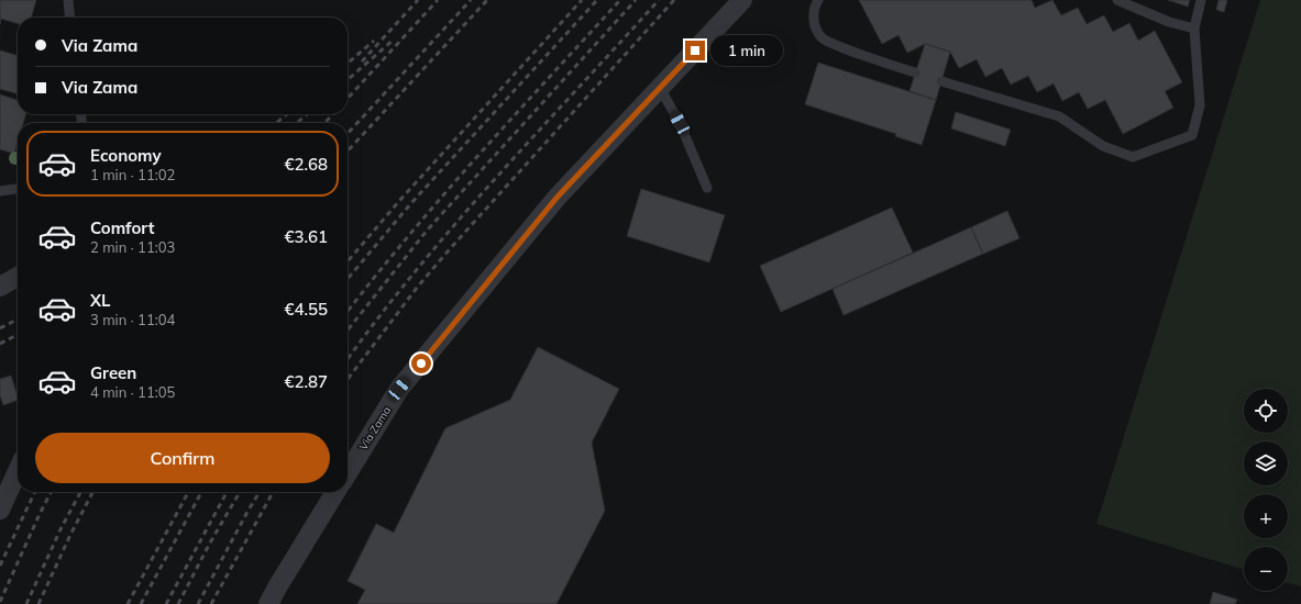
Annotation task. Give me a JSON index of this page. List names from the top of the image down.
{
  "streets": {
    "street": ["Via Zama"]
  },
  "page": {
    "banner": ["Via Zama", "Via Zama"],
    "bubble": "1 min",
    "list": [
      {
        "name": "Economy",
        "note": "1 min · 11:02",
        "value": "€2.68"
      },
      {
        "name": "Comfort",
        "note": "2 min · 11:03",
        "value": "€3.61"
      },
      {
        "name": "XL",
        "note": "3 min · 11:04",
        "value": "€4.55"
      },
      {
        "name": "Green",
        "note": "4 min · 11:05",
        "value": "€2.87"
      }
    ],
    "map_buttons": ["+", "−"],
    "buttons": "Confirm"
  }
}
